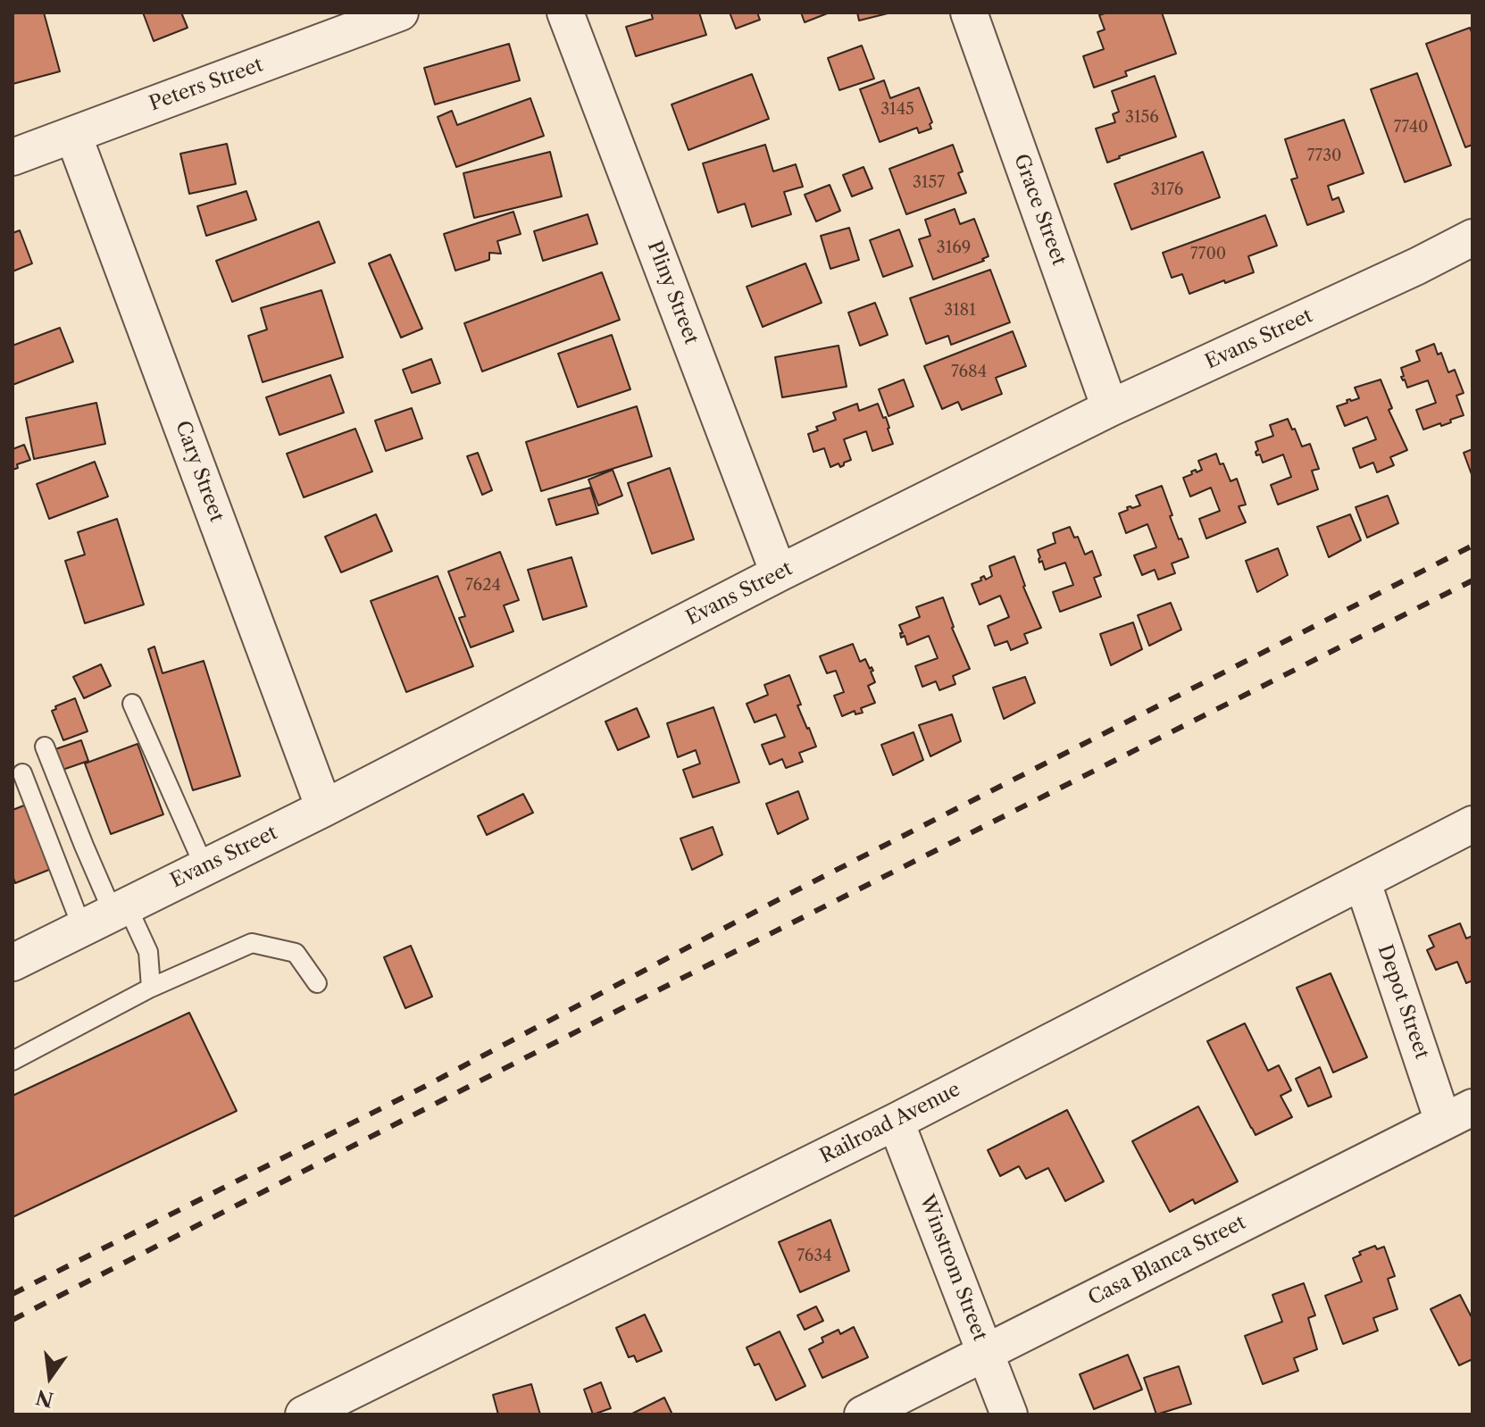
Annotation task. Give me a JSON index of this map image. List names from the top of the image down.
{
  "streets": {
    "street": [
      "Peters Street",
      "Grace Street",
      "Pliny Street",
      "Evans Street",
      "Cary Street",
      "Depot Street",
      "Railroad Avenue",
      "Casa Blanca Street",
      "Winstrom Street"
    ]
  },
  "crossings": [
    ["Peters Street", "Cary Street"],
    ["Grace Street", "Evans Street"],
    ["Pliny Street", "Evans Street"],
    ["Evans Street", "Cary Street"],
    ["Depot Street", "Railroad Avenue"],
    ["Depot Street", "Casa Blanca Street"],
    ["Railroad Avenue", "Winstrom Street"],
    ["Casa Blanca Street", "Winstrom Street"]
  ],
  "house_numbers": [
    "3145",
    "3156",
    "7740",
    "7730",
    "3157",
    "3176",
    "3169",
    "7700",
    "3181",
    "7684",
    "7624",
    "7634"
  ],
  "north": "bottom"
}
